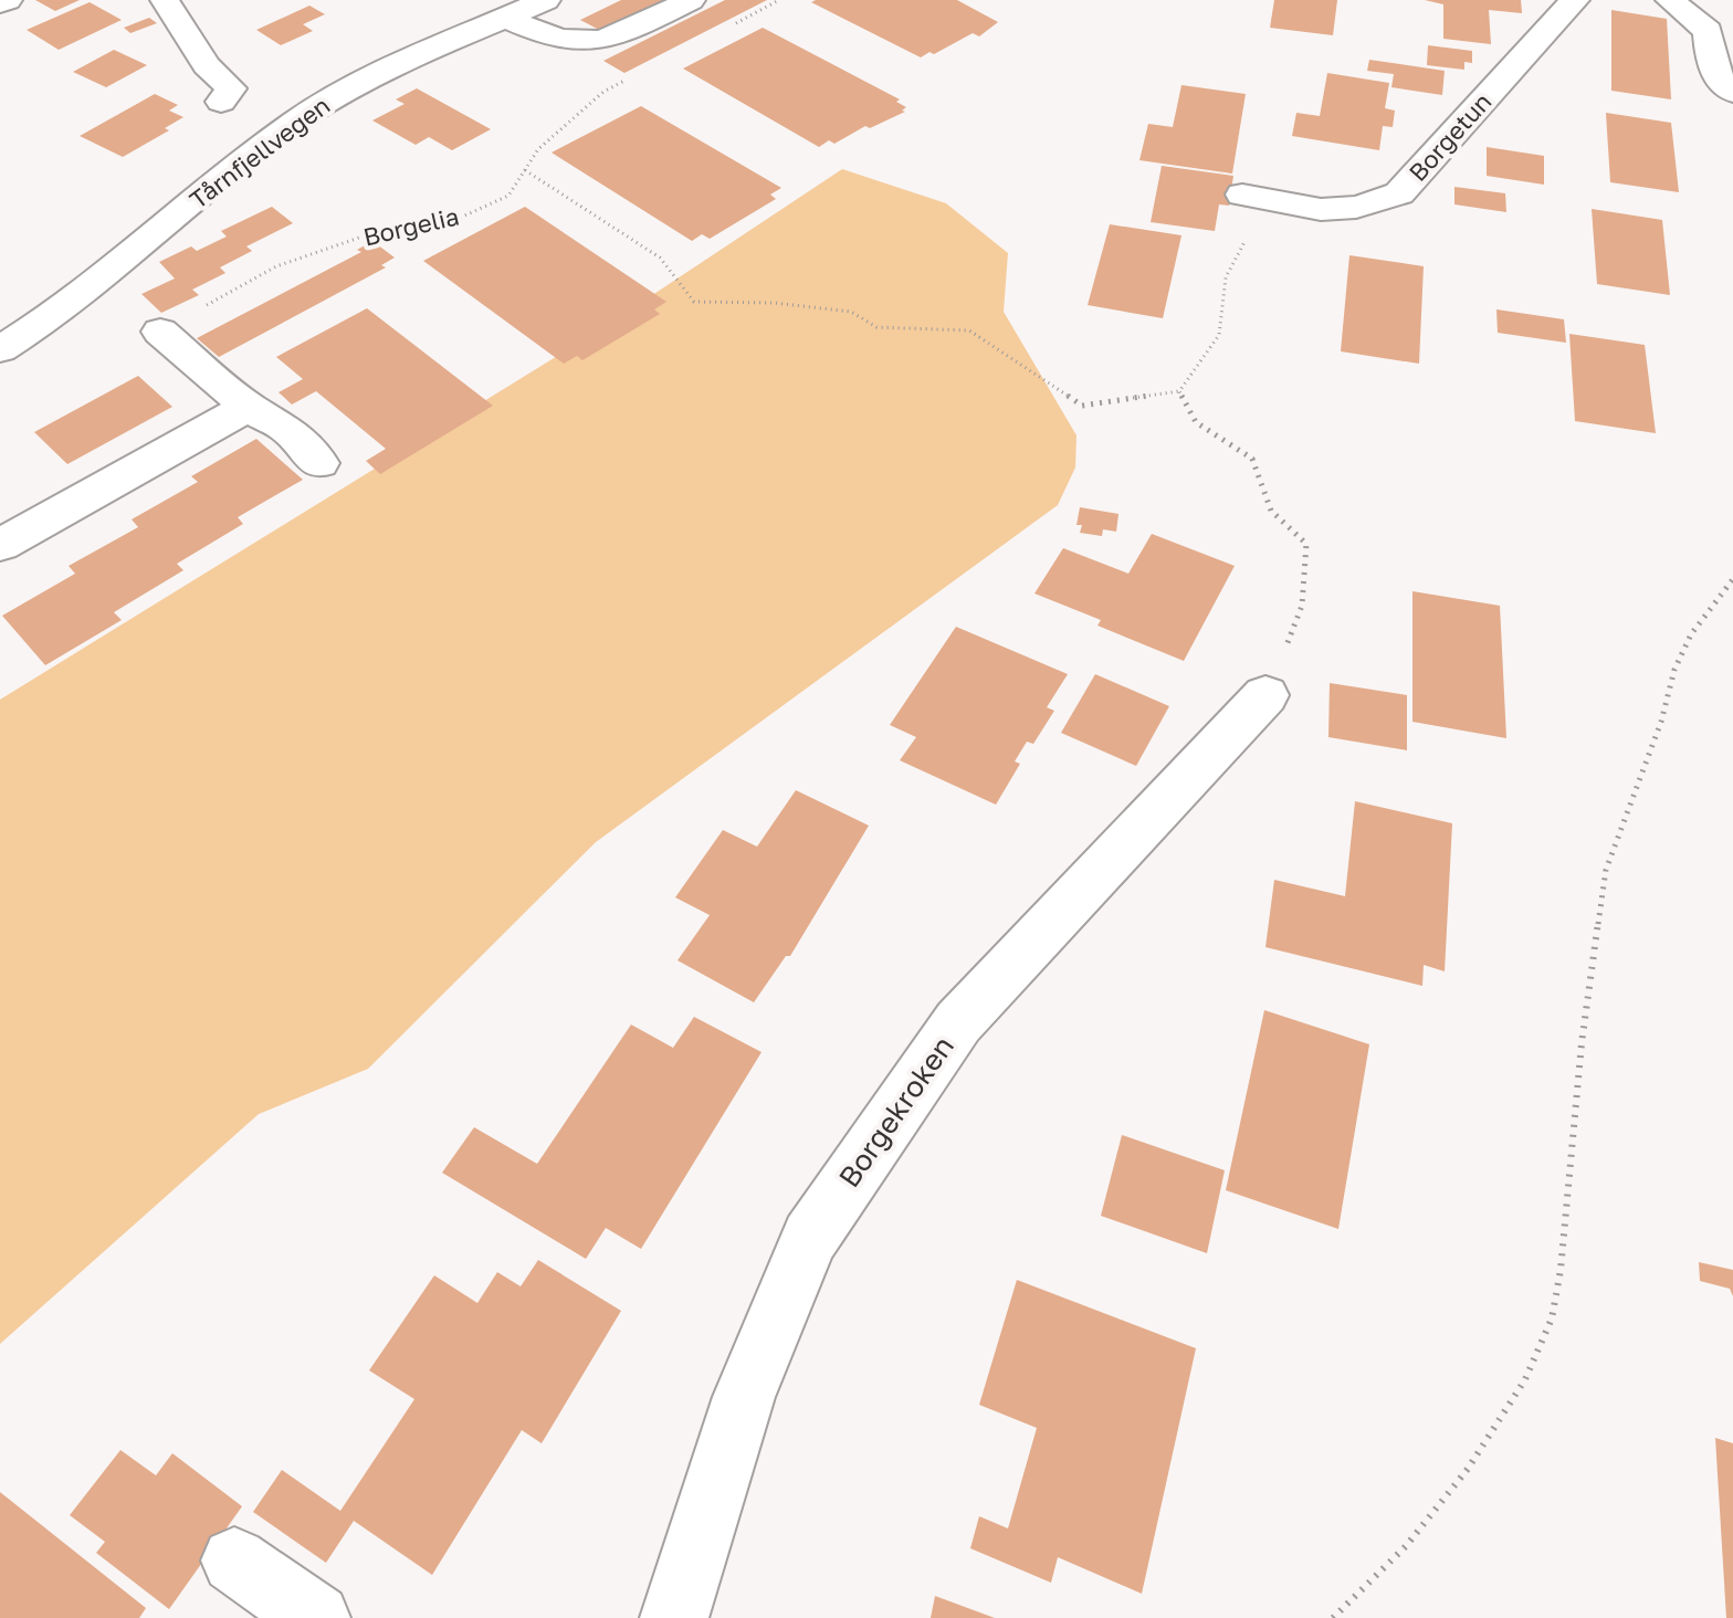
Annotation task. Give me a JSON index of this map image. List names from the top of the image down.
{
  "streets": {
    "street": ["Borgetun", "Tårnfjellvegen", "Borgekroken"],
    "path": ["Borgelia"]
  }
}
